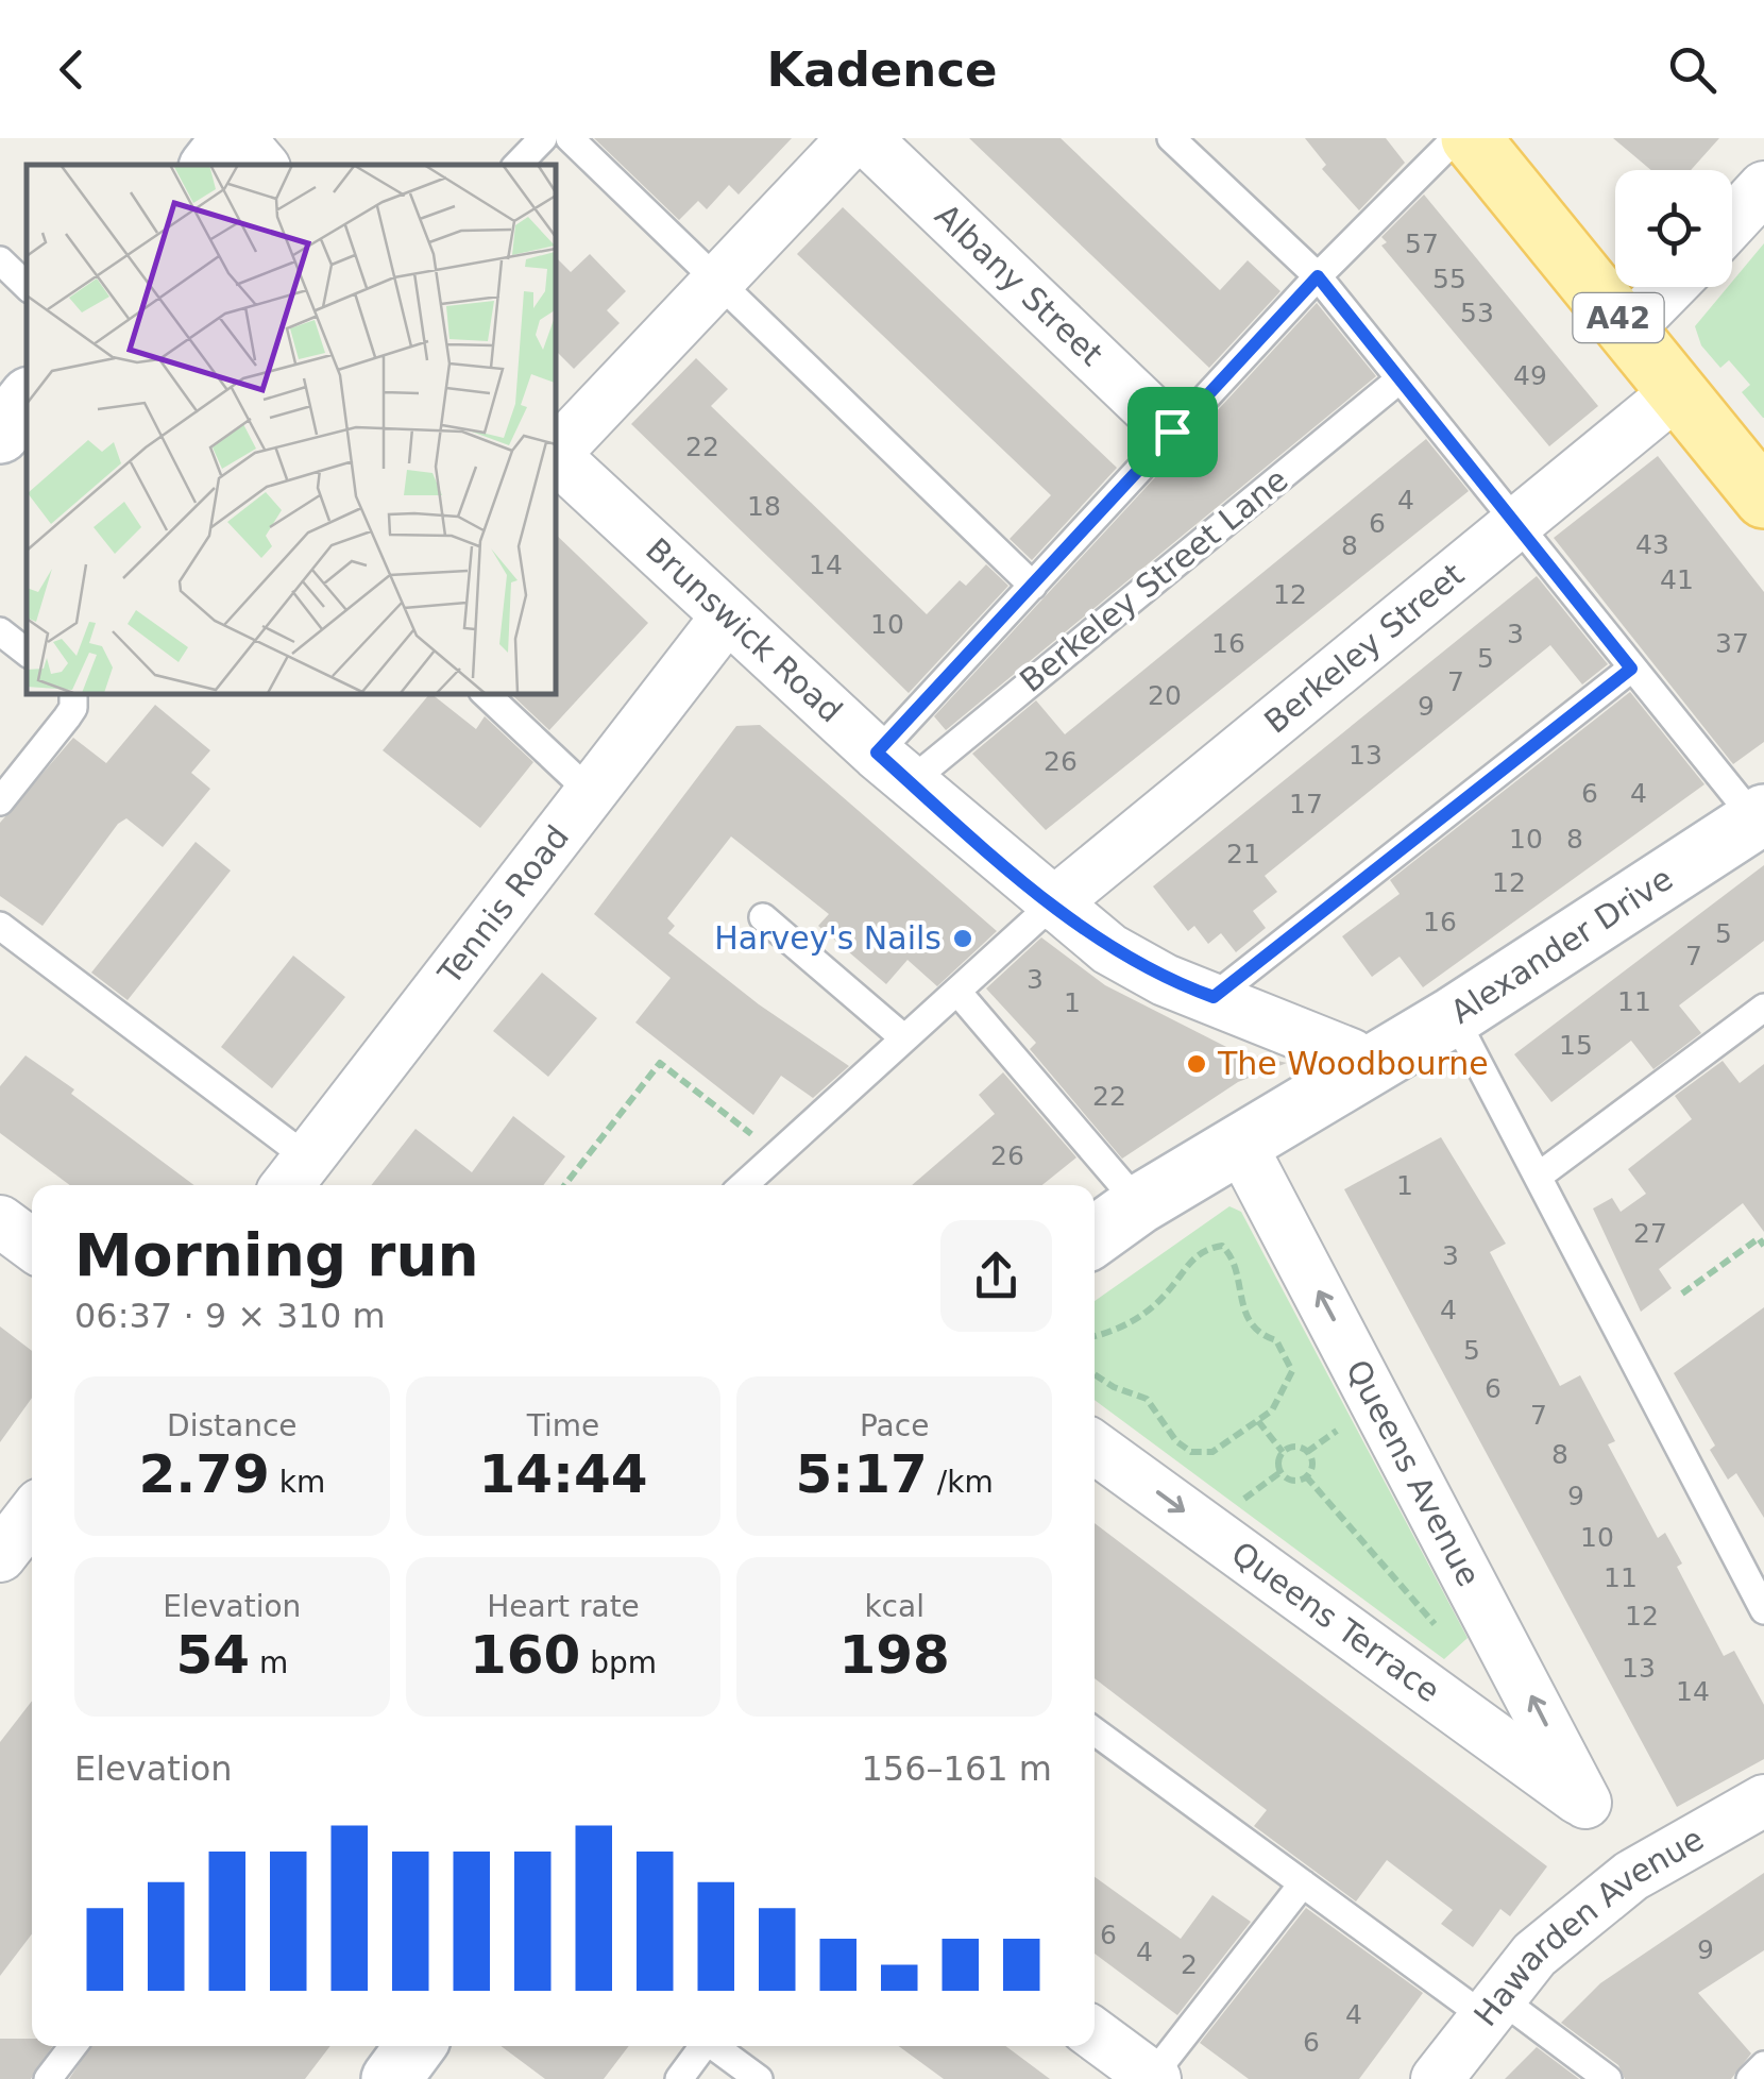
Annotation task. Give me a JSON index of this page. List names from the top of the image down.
{
  "streets": {
    "main road": ["A42", "Alexander Drive"],
    "street": [
      "Albany Street",
      "Brunswick Road",
      "Berkeley Street",
      "Tennis Road",
      "Queens Avenue",
      "Queens Terrace",
      "Hawarden Avenue"
    ],
    "lane": ["Berkeley Street Lane"]
  },
  "crossings": [
    ["A42", "Berkeley Street"],
    ["Berkeley Street Lane", "Brunswick Road"],
    ["Brunswick Road", "Berkeley Street"],
    ["Brunswick Road", "Tennis Road"],
    ["Brunswick Road", "Alexander Drive"],
    ["Alexander Drive", "Queens Avenue"],
    ["Queens Avenue", "Queens Terrace"]
  ],
  "one_way": ["Queens Avenue", "Queens Terrace"],
  "places": ["Harvey's Nails", "The Woodbourne"],
  "house_numbers": [
    "57",
    "55",
    "53",
    "49",
    "22",
    "4",
    "18",
    "6",
    "43",
    "8",
    "14",
    "41",
    "12",
    "10",
    "3",
    "16",
    "37",
    "5",
    "7",
    "20",
    "9",
    "13",
    "26",
    "6",
    "4",
    "17",
    "10",
    "8",
    "21",
    "12",
    "16",
    "5",
    "7",
    "3",
    "11",
    "1",
    "15",
    "22",
    "26",
    "1",
    "27",
    "3",
    "4",
    "5",
    "6",
    "7",
    "8",
    "9",
    "10",
    "11",
    "12",
    "13",
    "14",
    "6",
    "9",
    "4",
    "2",
    "4",
    "6"
  ],
  "page": {
    "header": "Kadence",
    "heading": ["Morning run", "06:37 · 9 × 310 m"],
    "stats": [
      ["Distance", "2.79 km"],
      ["Time", "14:44"],
      ["Pace", "5:17 /km"],
      ["Elevation", "54 m"],
      ["Heart rate", "160 bpm"],
      ["kcal", "198"]
    ],
    "chart": ["Elevation", "156–161 m"]
  }
}
